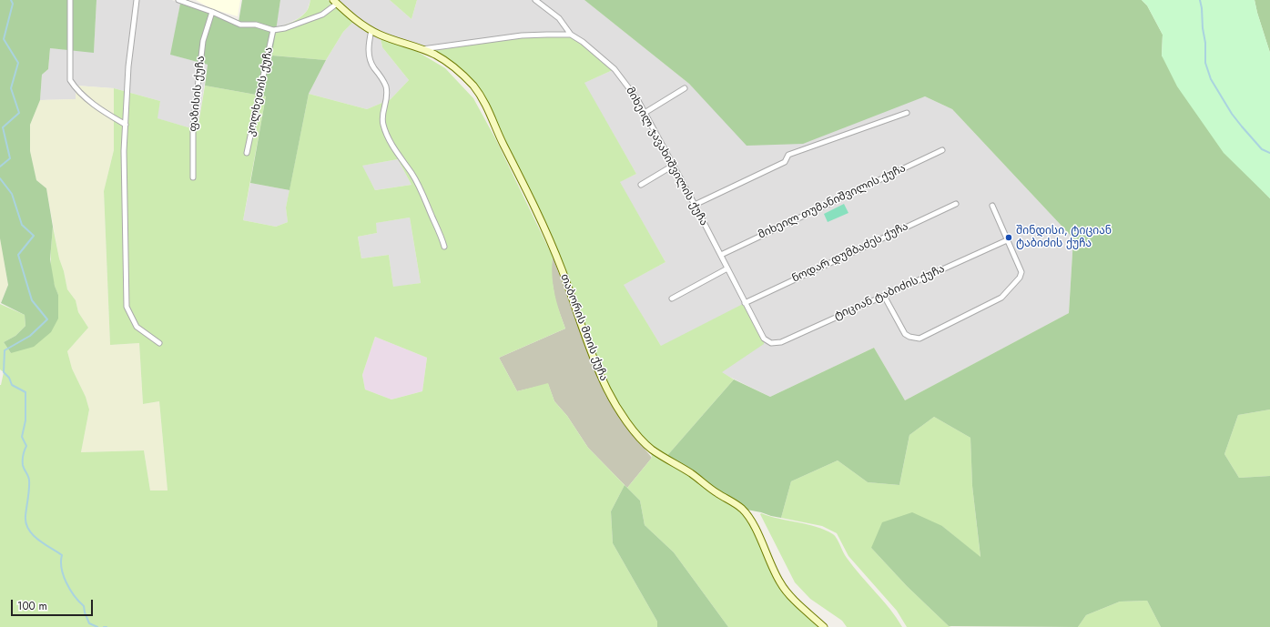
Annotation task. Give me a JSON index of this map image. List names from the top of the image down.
{
  "streets": {
    "main road": ["თაბორის მთის ქუჩა"],
    "street": [
      "კოლხეთის ქუჩა",
      "ფაზისის ქუჩა",
      "მიხეილ ჯავახიშვილის ქუჩა",
      "მიხეილ თუმანიშვილის ქუჩა",
      "ნოდარ დუმბაძეს ქუჩა",
      "ტიციან ტაბიძის ქუჩა"
    ]
  },
  "crossings": [
    ["მიხეილ ჯავახიშვილის ქუჩა", "მიხეილ თუმანიშვილის ქუჩა"],
    ["მიხეილ ჯავახიშვილის ქუჩა", "ნოდარ დუმბაძეს ქუჩა"],
    ["მიხეილ ჯავახიშვილის ქუჩა", "ტიციან ტაბიძის ქუჩა"]
  ],
  "places": ["შინდისი, ტიციან ტაბიძის ქუჩა"],
  "scale_bar": "100 m"
}
